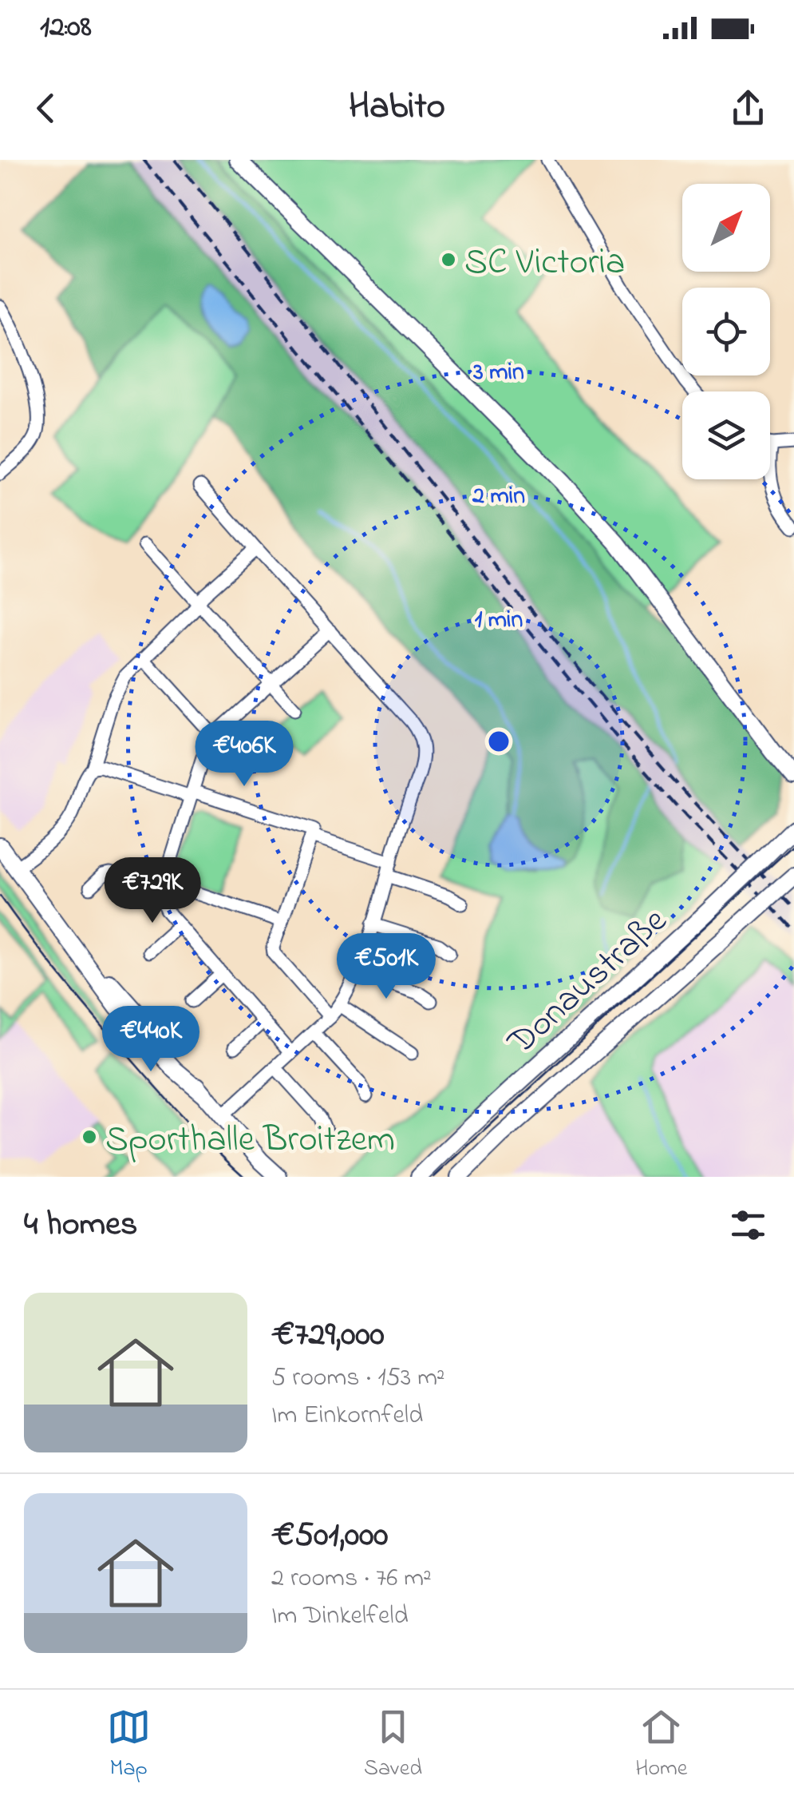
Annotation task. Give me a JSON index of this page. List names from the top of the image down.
{
  "streets": {
    "main road": ["Donaustraße"]
  },
  "places": ["SC Victoria", "Sporthalle Broitzem"],
  "north": "top right",
  "page": {
    "status": "12:08",
    "header": "Habito",
    "price": [
      "€406K",
      "€729K",
      "€501K",
      "€440K"
    ],
    "heading": "4 homes",
    "list": [
      {
        "name": "€729,000",
        "note": "5 rooms · 153 m² · Im Einkornfeld"
      },
      {
        "name": "€501,000",
        "note": "2 rooms · 76 m² · Im Dinkelfeld"
      }
    ],
    "tabs": ["Map", "Saved", "Home"]
  },
  "rings": ["3 min", "2 min", "1 min"]
}
